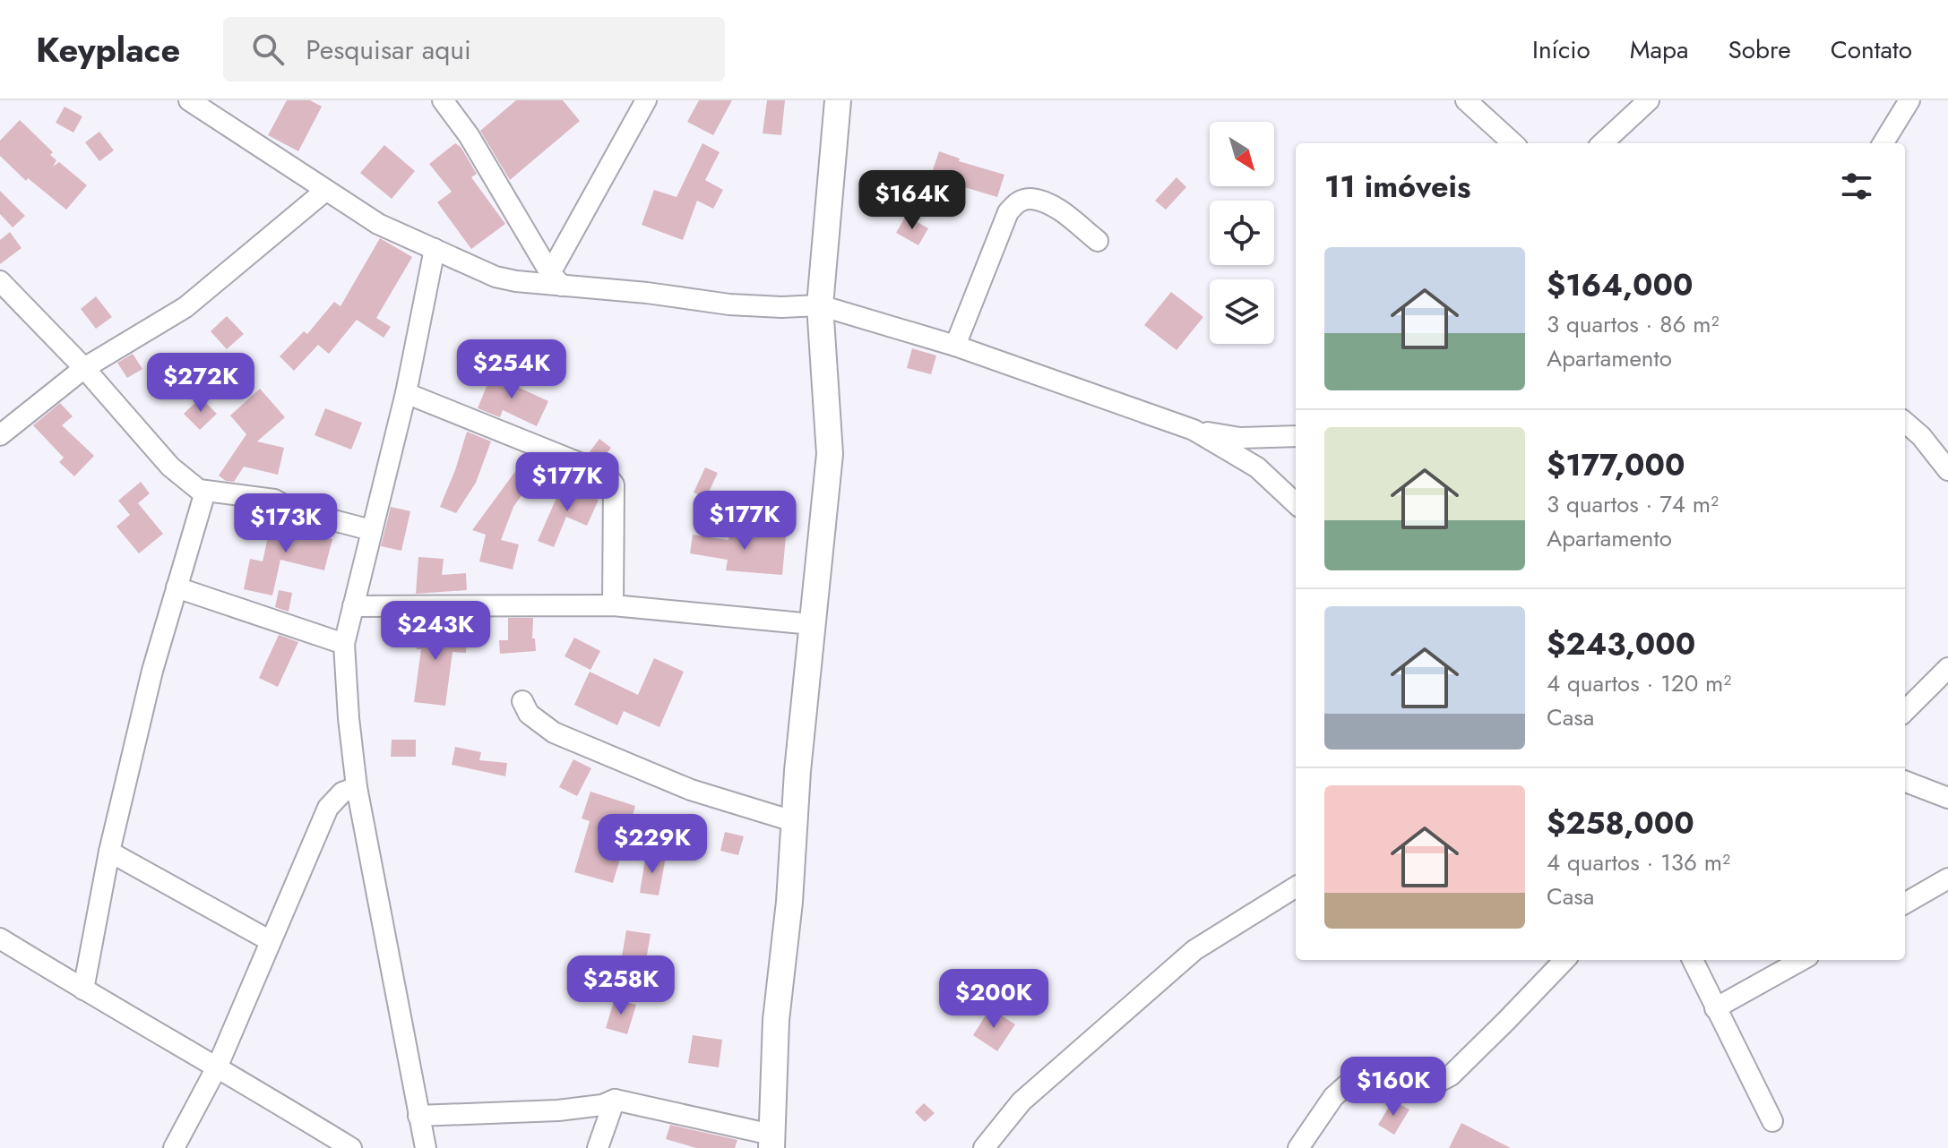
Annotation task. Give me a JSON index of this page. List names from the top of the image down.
{
  "north": "bottom right",
  "page": {
    "header": "Keyplace",
    "search": "Pesquisar aqui",
    "nav": [
      "Início",
      "Mapa",
      "Sobre",
      "Contato"
    ],
    "heading": "11 imóveis",
    "price": [
      "$164K",
      "$254K",
      "$272K",
      "$177K",
      "$177K",
      "$173K",
      "$243K",
      "$229K",
      "$258K",
      "$200K",
      "$160K"
    ],
    "list": [
      {
        "name": "$164,000",
        "note": "3 quartos · 86 m² · Apartamento"
      },
      {
        "name": "$177,000",
        "note": "3 quartos · 74 m² · Apartamento"
      },
      {
        "name": "$243,000",
        "note": "4 quartos · 120 m² · Casa"
      },
      {
        "name": "$258,000",
        "note": "4 quartos · 136 m² · Casa"
      }
    ]
  }
}
